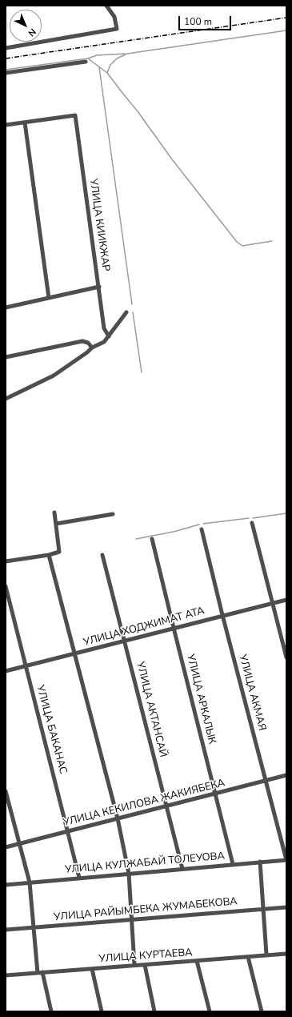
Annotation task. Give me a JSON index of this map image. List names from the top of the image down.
{
  "streets": {
    "street": [
      "УЛИЦА КИИКЖАР",
      "УЛИЦА ХОДЖИМАТ АТА",
      "УЛИЦА АКМАЯ",
      "УЛИЦА АРКАЛЫК",
      "УЛИЦА АКТАНСАЙ",
      "УЛИЦА БАКАНАС",
      "УЛИЦА КЕКИЛОВА ЖАКИЯБЕКА",
      "УЛИЦА КУЛЖАБАЙ ТОЛЕУОВА",
      "УЛИЦА РАЙЫМБЕКА ЖУМАБЕКОВА",
      "УЛИЦА КУРТАЕВА"
    ]
  },
  "crossings": [
    ["УЛИЦА ХОДЖИМАТ АТА", "УЛИЦА АКМАЯ"],
    ["УЛИЦА ХОДЖИМАТ АТА", "УЛИЦА АРКАЛЫК"],
    ["УЛИЦА ХОДЖИМАТ АТА", "УЛИЦА АКТАНСАЙ"],
    ["УЛИЦА ХОДЖИМАТ АТА", "УЛИЦА БАКАНАС"],
    ["УЛИЦА АКМАЯ", "УЛИЦА КЕКИЛОВА ЖАКИЯБЕКА"],
    ["УЛИЦА АКМАЯ", "УЛИЦА КУЛЖАБАЙ ТОЛЕУОВА"],
    ["УЛИЦА АРКАЛЫК", "УЛИЦА КЕКИЛОВА ЖАКИЯБЕКА"],
    ["УЛИЦА АРКАЛЫК", "УЛИЦА КУЛЖАБАЙ ТОЛЕУОВА"],
    ["УЛИЦА АКТАНСАЙ", "УЛИЦА КЕКИЛОВА ЖАКИЯБЕКА"],
    ["УЛИЦА АКТАНСАЙ", "УЛИЦА КУЛЖАБАЙ ТОЛЕУОВА"],
    ["УЛИЦА БАКАНАС", "УЛИЦА КЕКИЛОВА ЖАКИЯБЕКА"],
    ["УЛИЦА БАКАНАС", "УЛИЦА КУЛЖАБАЙ ТОЛЕУОВА"]
  ],
  "scale_bar": "100 m",
  "north": "bottom right"
}
